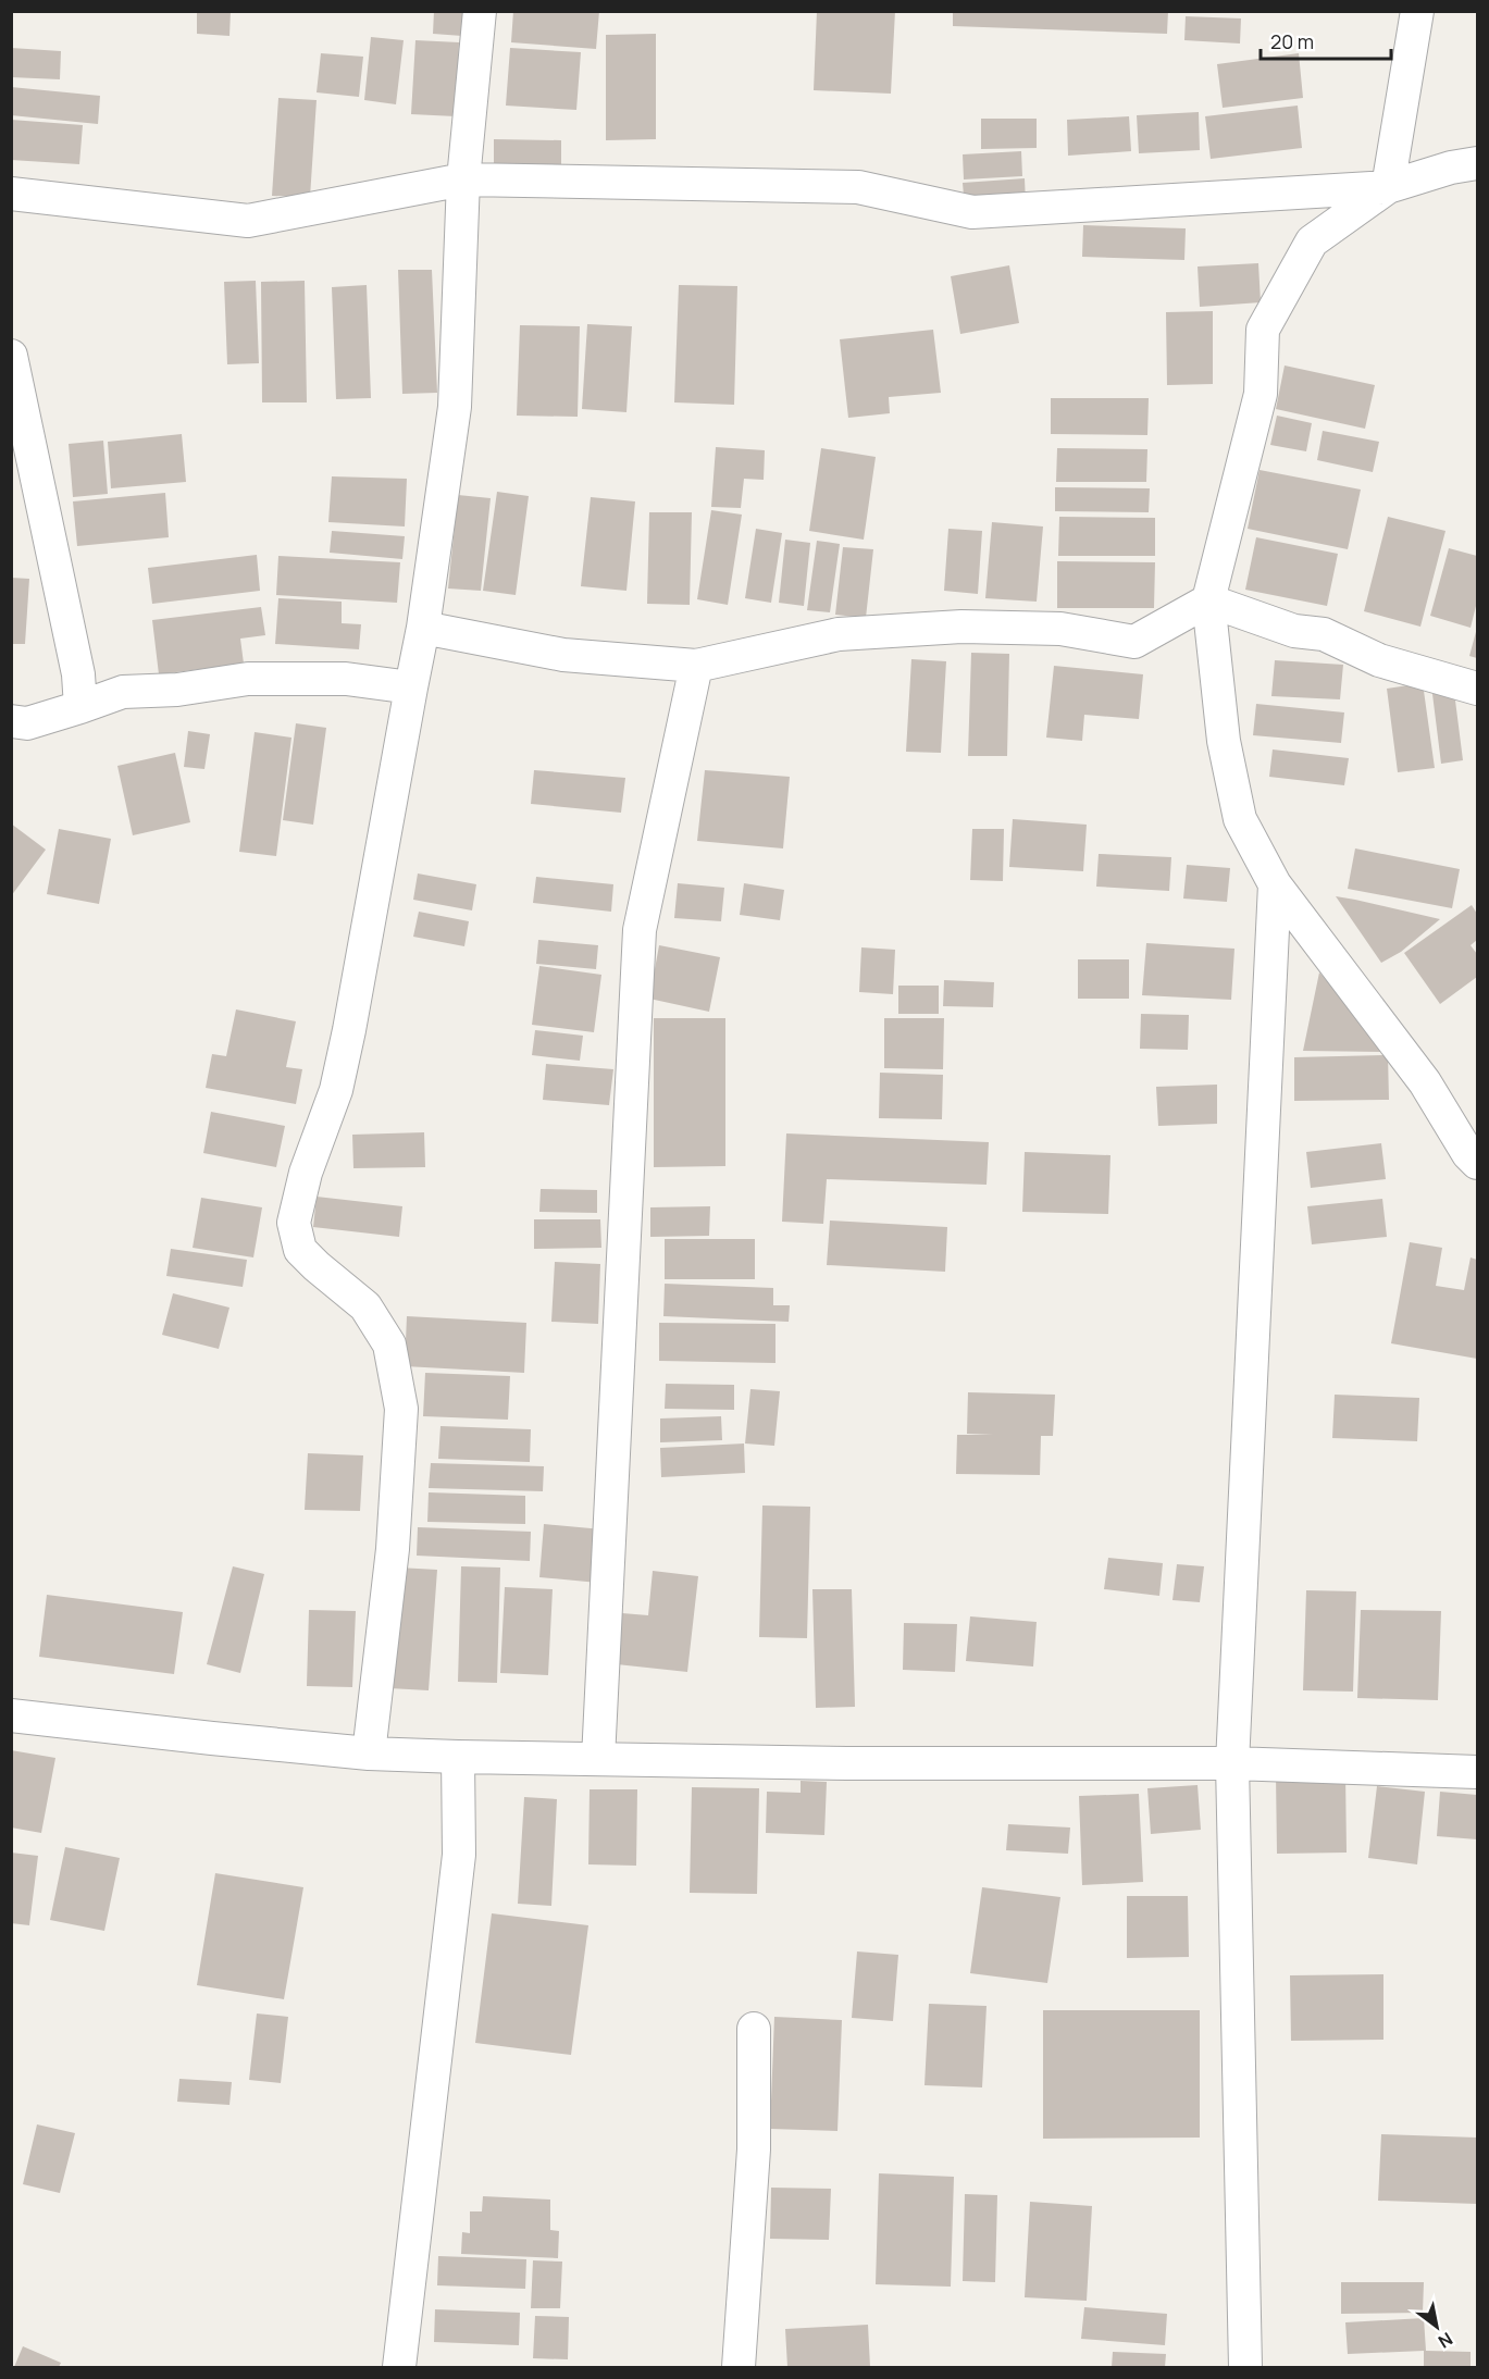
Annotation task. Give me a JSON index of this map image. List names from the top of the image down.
{
  "scale_bar": "20 m",
  "north": "bottom right"
}
